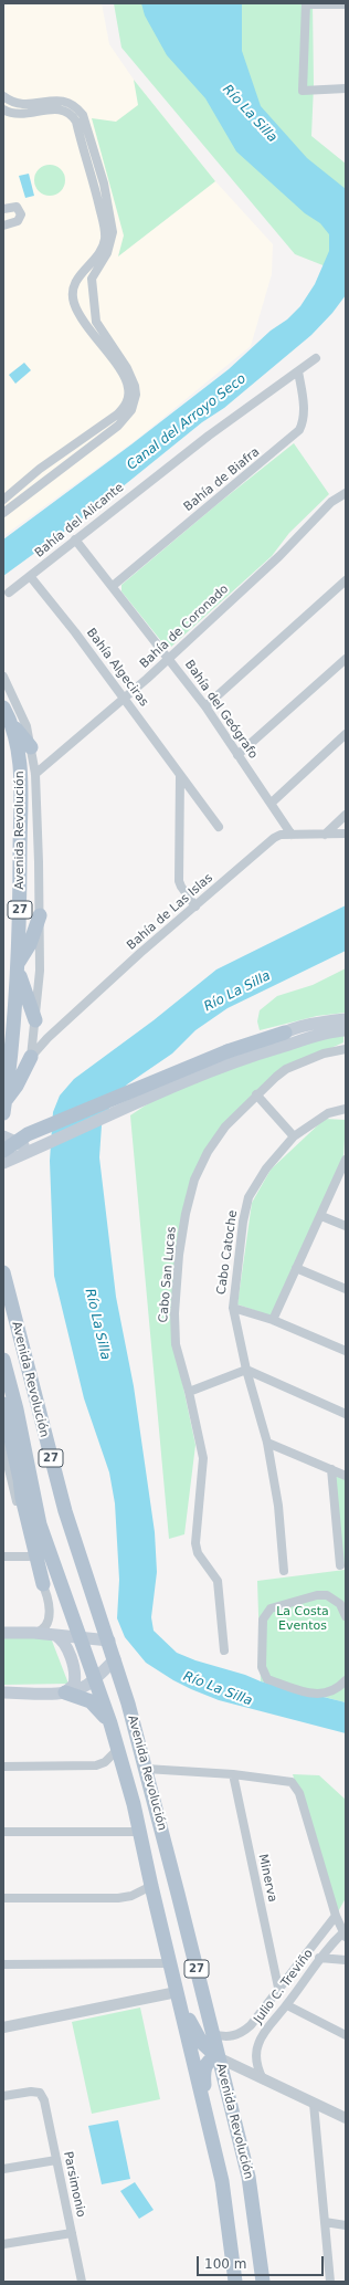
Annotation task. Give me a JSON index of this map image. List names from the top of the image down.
{
  "streets": {
    "main road": ["Avenida Revolución", "27"],
    "street": [
      "Bahía de Biafra",
      "Bahía del Alicante",
      "Bahía de Coronado",
      "Bahía Algeciras",
      "Bahía del Geógrafo",
      "Bahía de Las Islas",
      "Cabo Catoche",
      "Cabo San Lucas",
      "Minerva",
      "Julio C. Treviño",
      "Parsimonio"
    ]
  },
  "crossings": [
    ["Bahía de Biafra", "Bahía del Alicante"],
    ["Bahía de Biafra", "Bahía del Geógrafo"],
    ["Bahía del Alicante", "Bahía Algeciras"],
    ["Bahía del Alicante", "Bahía del Geógrafo"],
    ["Bahía de Coronado", "Bahía Algeciras"],
    ["Bahía de Coronado", "Bahía del Geógrafo"],
    ["Bahía del Geógrafo", "Bahía de Las Islas"],
    ["Avenida Revolución", "Julio C. Treviño"],
    ["Minerva", "Julio C. Treviño"]
  ],
  "water": ["Río La Silla", "Canal del Arroyo Seco"],
  "parks": ["La Costa Eventos"],
  "scale_bar": "100 m"
}
